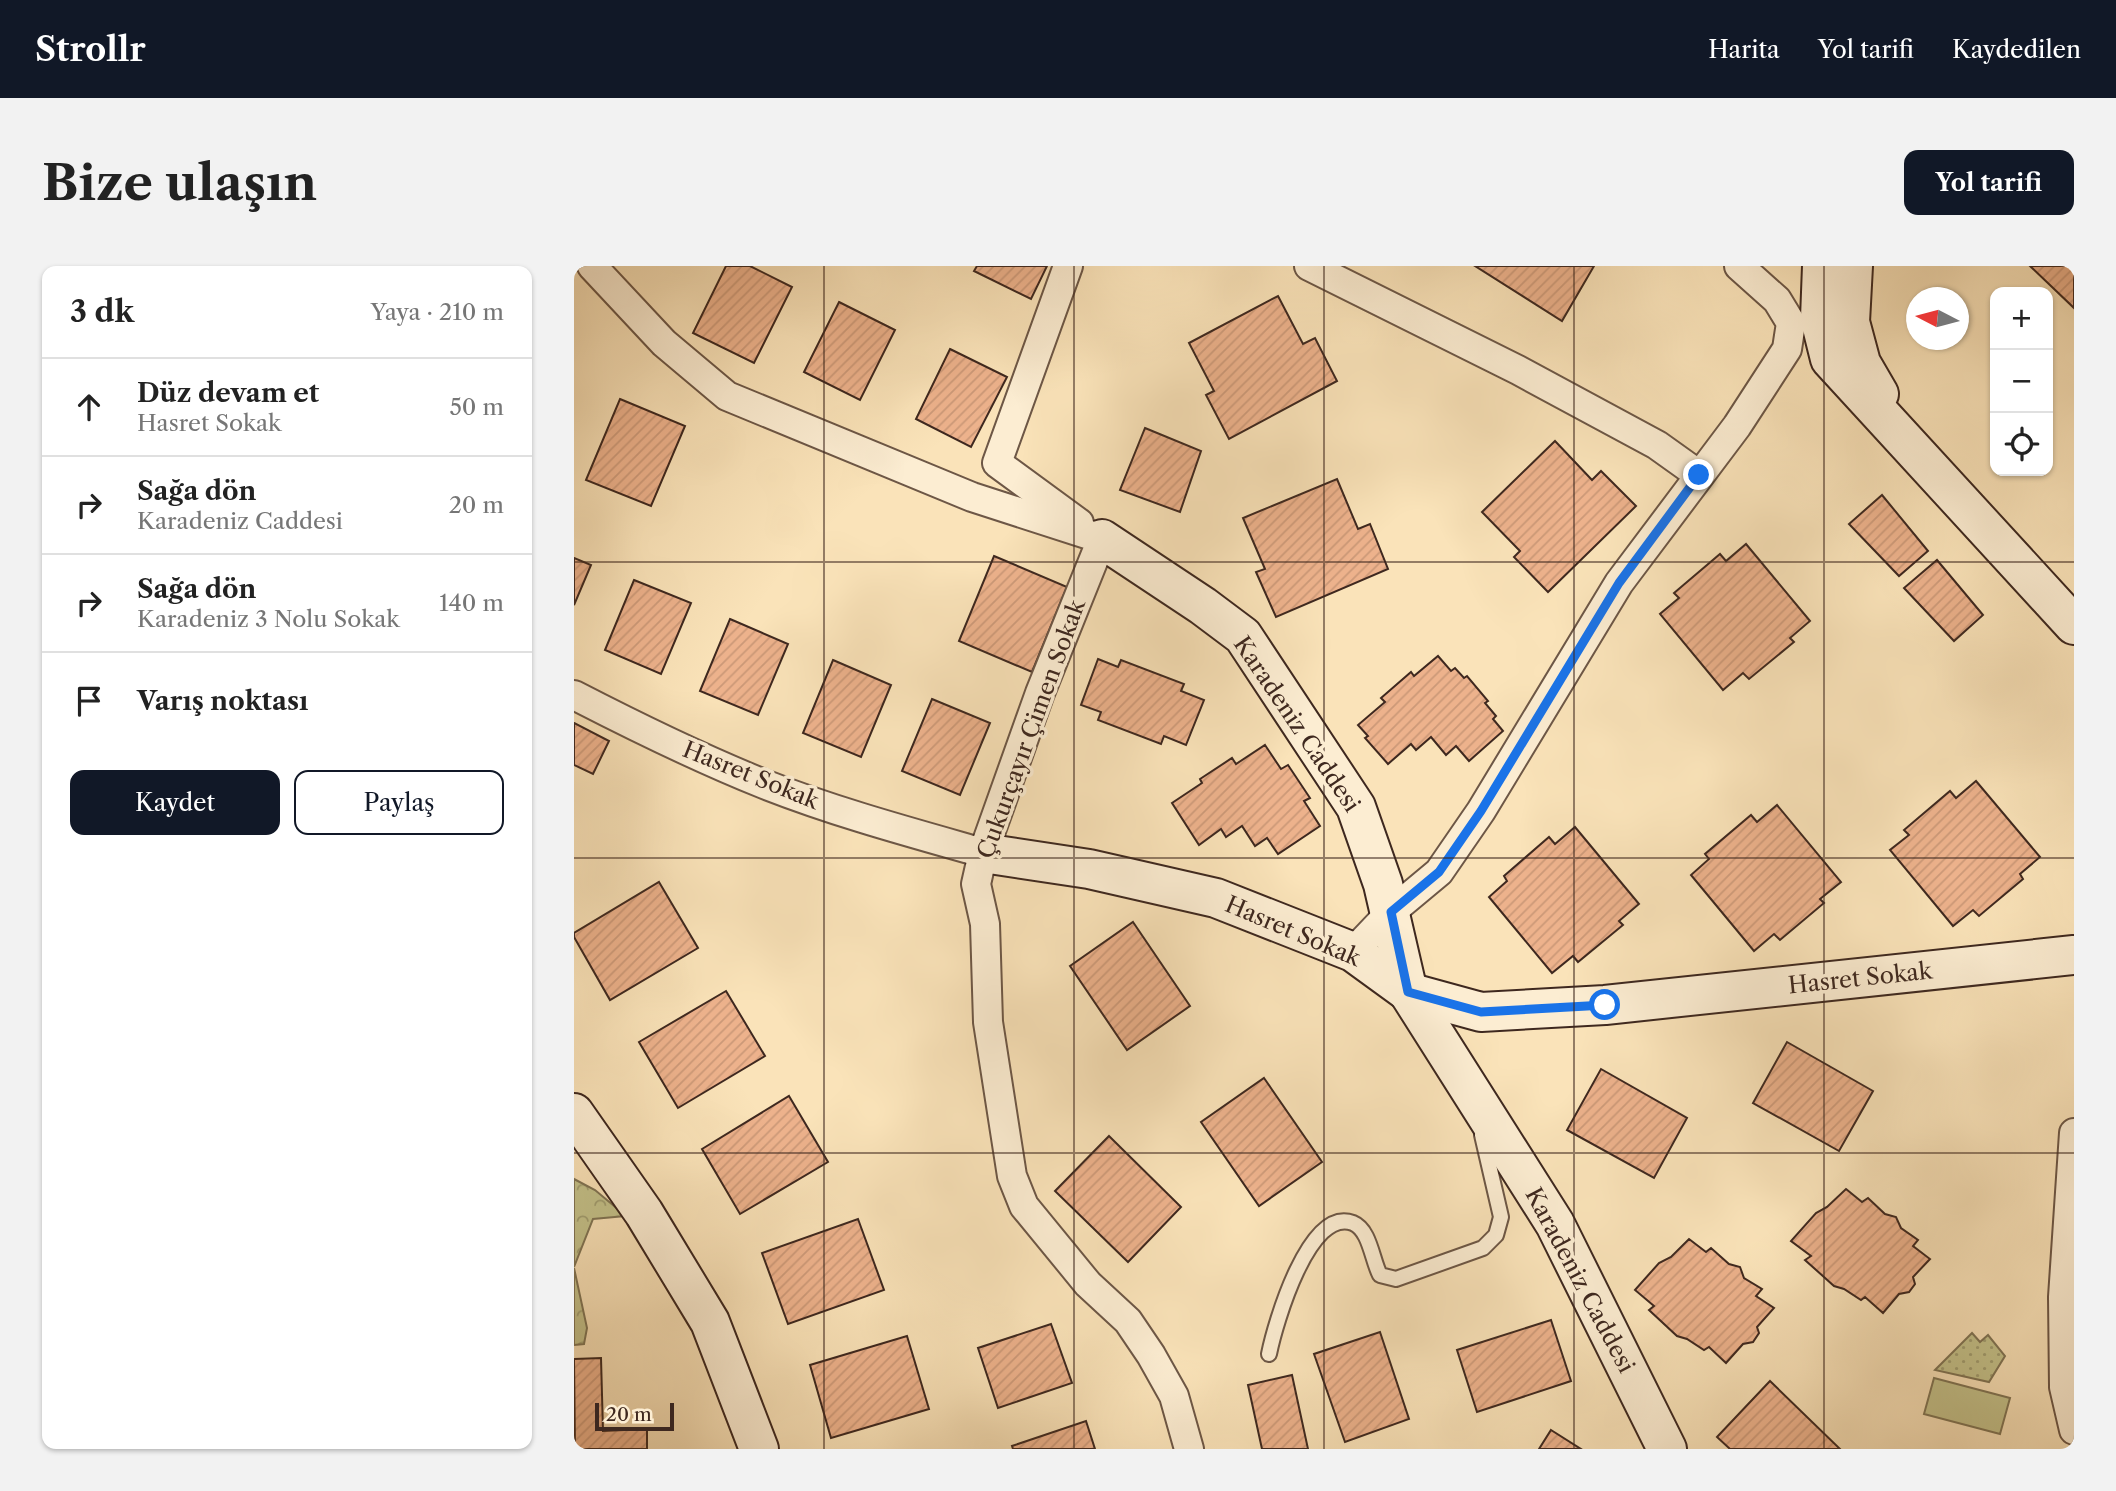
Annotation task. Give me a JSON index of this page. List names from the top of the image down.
{
  "streets": {
    "street": ["Karadeniz Caddesi", "Çukurçayır Çimen Sokak", "Hasret Sokak"]
  },
  "crossings": [
    ["Karadeniz Caddesi", "Çukurçayır Çimen Sokak"],
    ["Karadeniz Caddesi", "Hasret Sokak"],
    ["Çukurçayır Çimen Sokak", "Hasret Sokak"]
  ],
  "scale_bar": "20 m",
  "north": "left",
  "page": {
    "header": "Strollr",
    "nav": ["Harita", "Yol tarifi", "Kaydedilen"],
    "buttons": [
      "Yol tarifi",
      ["Kaydet", "Paylaş"]
    ],
    "title": "Bize ulaşın",
    "heading": ["3 dk", "Yaya · 210 m"],
    "map_buttons": ["+", "−"],
    "list": [
      ["Düz devam et", "Hasret Sokak", "50 m"],
      ["Sağa dön", "Karadeniz Caddesi", "20 m"],
      ["Sağa dön", "Karadeniz 3 Nolu Sokak", "140 m"],
      "Varış noktası"
    ],
    "scale": "20 m"
  }
}
